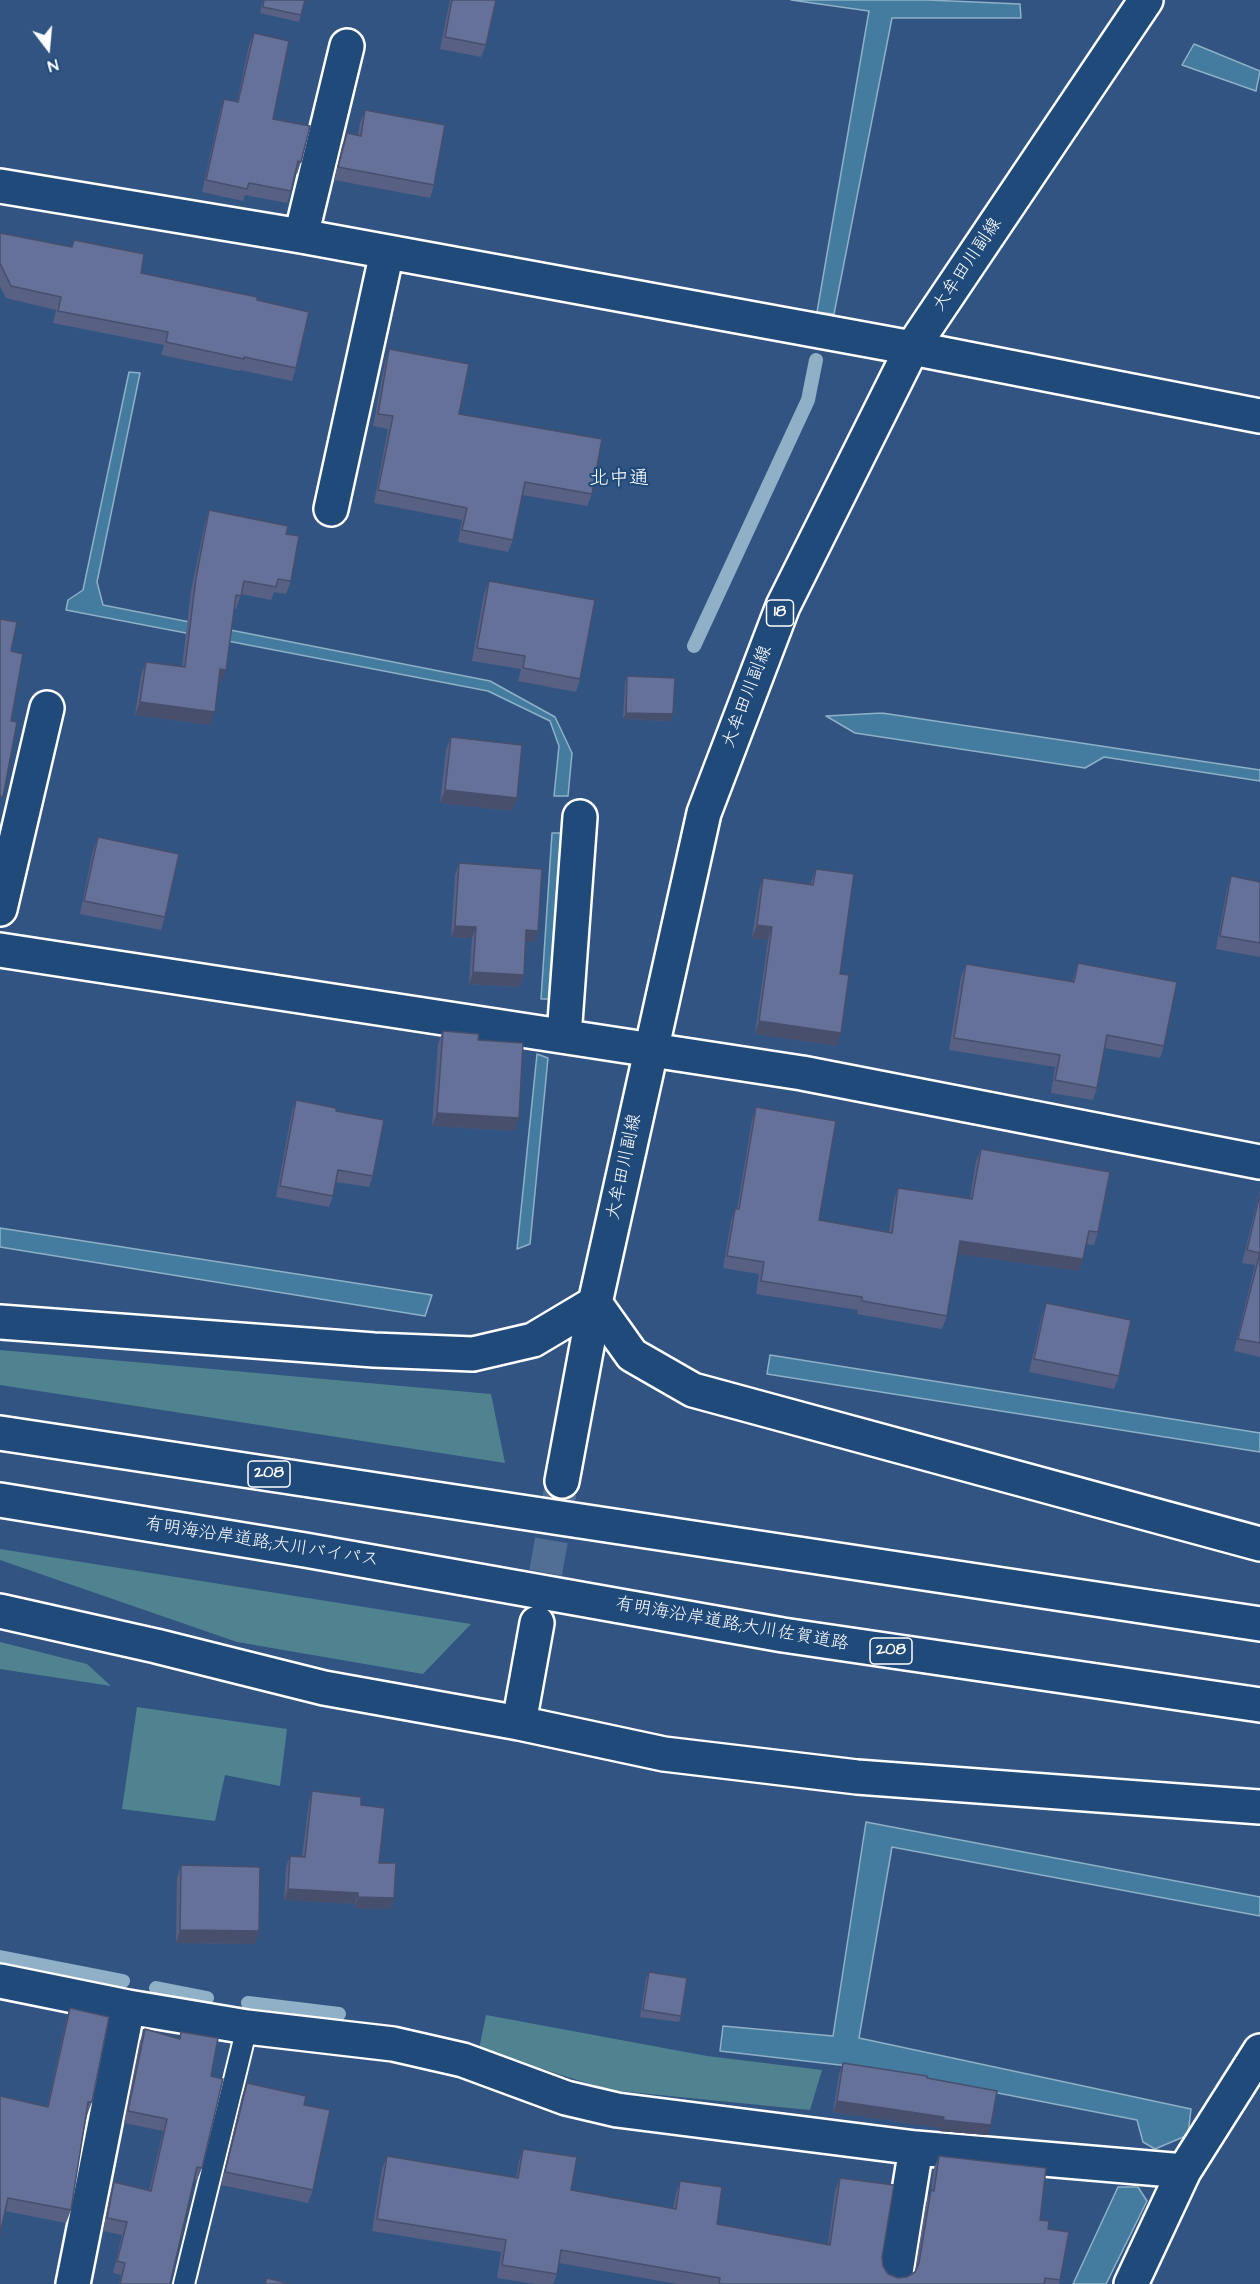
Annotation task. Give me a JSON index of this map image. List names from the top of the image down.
{
  "streets": {
    "main road": [
      "大牟田川副線",
      "18",
      "208",
      "有明海沿岸道路;大川バイパス",
      "有明海沿岸道路;大川佐賀道路"
    ]
  },
  "crossings": [
    ["有明海沿岸道路;大川バイパス", "有明海沿岸道路;大川佐賀道路"]
  ],
  "districts": ["北中通"],
  "north": "bottom"
}
